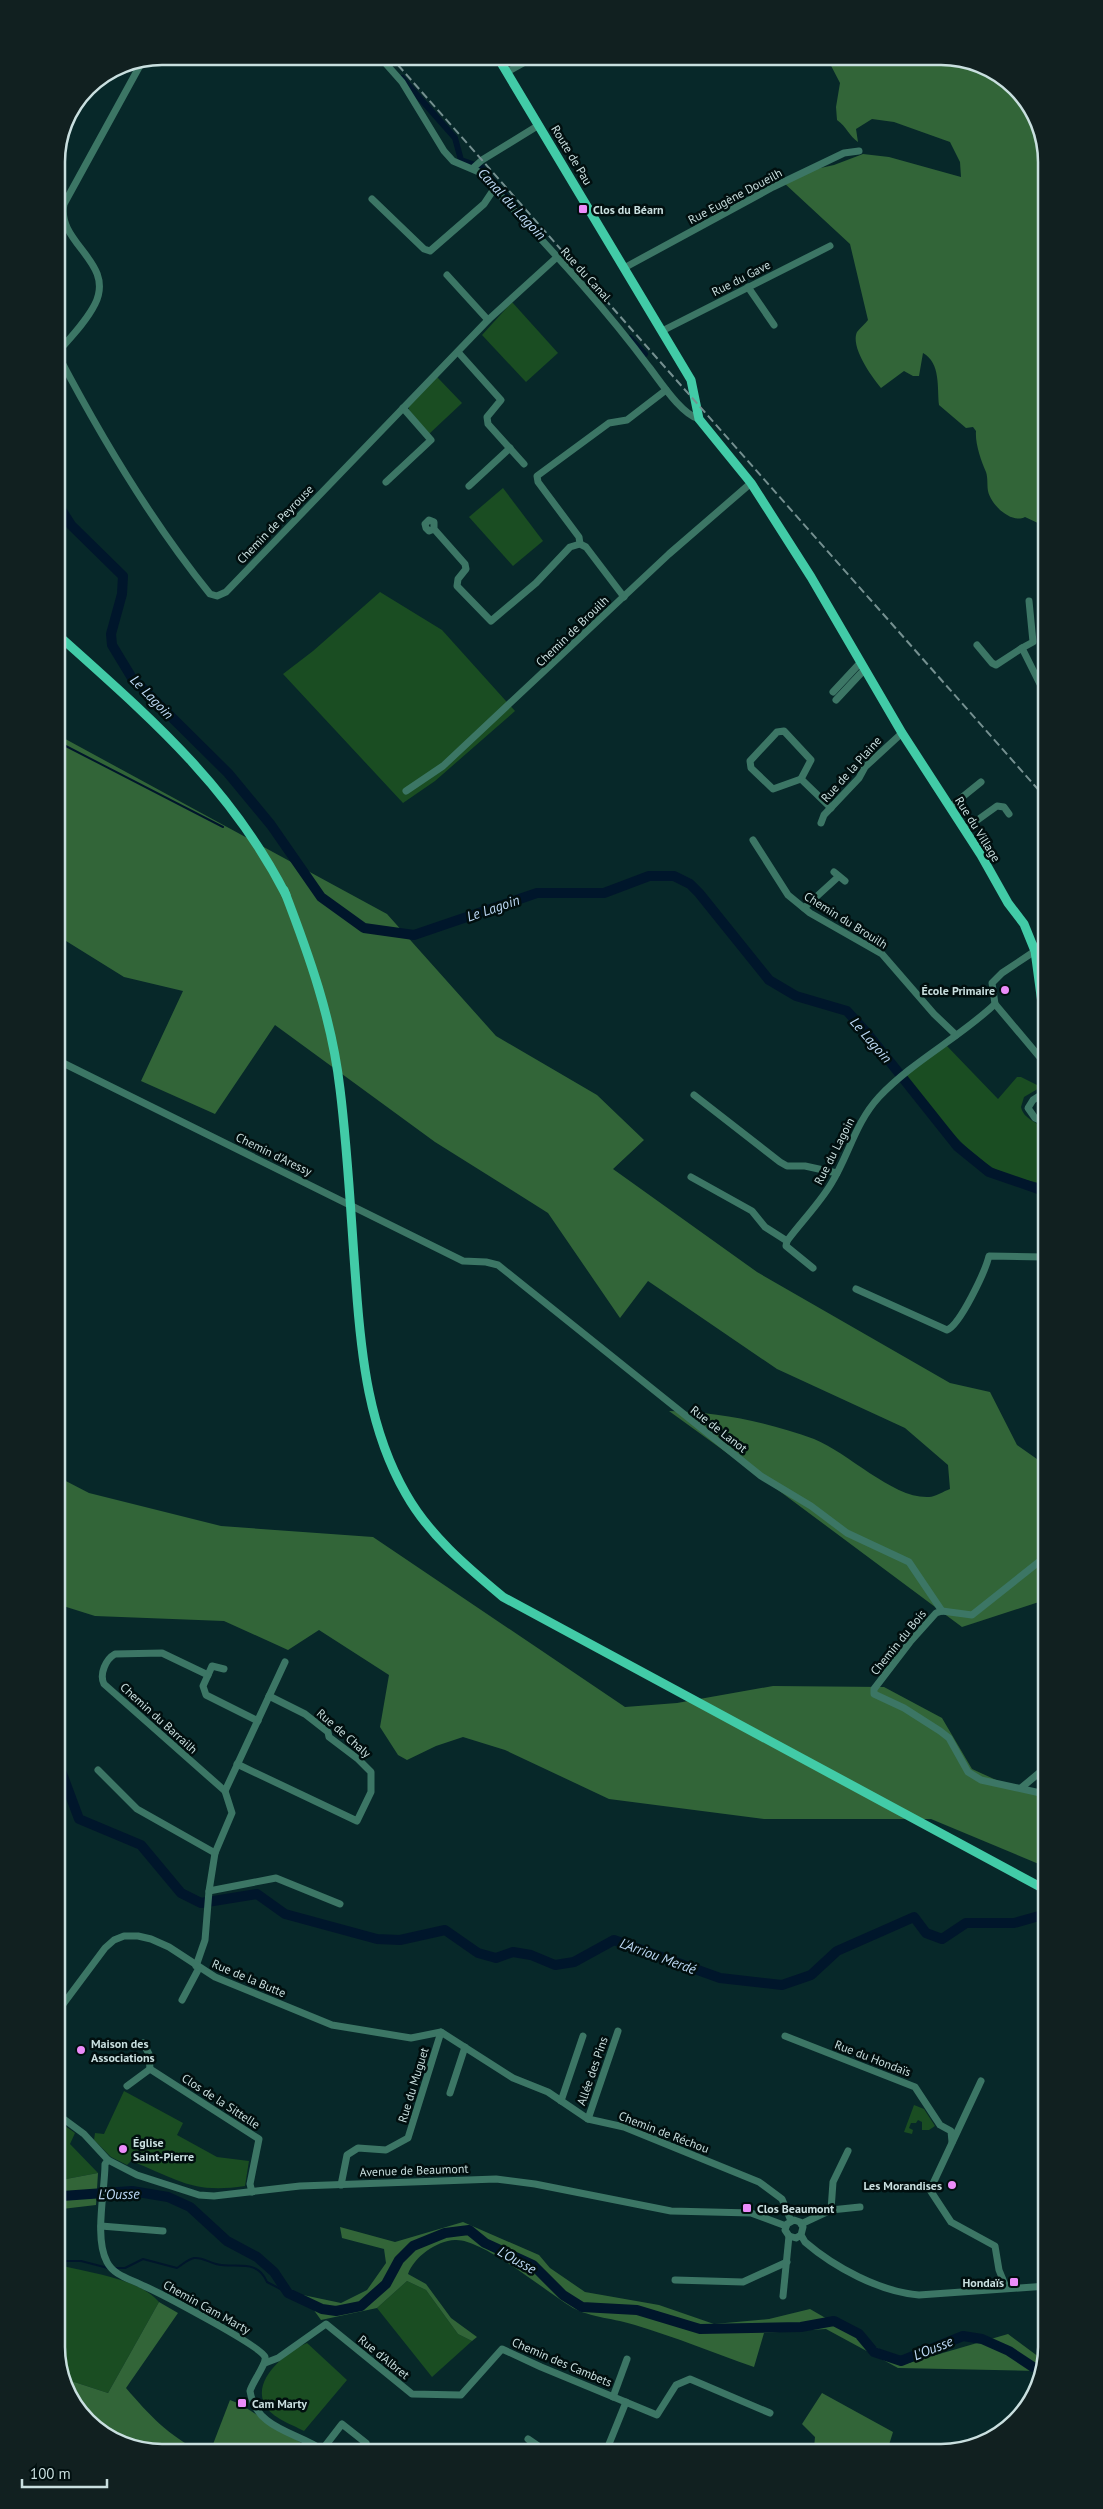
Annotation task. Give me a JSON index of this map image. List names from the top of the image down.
{
  "streets": {
    "main road": ["Route de Pau", "Rue du Village"],
    "street": [
      "Rue Eugène Doueilh",
      "Rue du Canal",
      "Rue du Gave",
      "Chemin de Peyrouse",
      "Chemin de Brouilh",
      "Rue de la Plaine",
      "Chemin du Brouilh",
      "Rue du Lagoin",
      "Chemin d'Aressy",
      "Rue de Lanot",
      "Chemin du Bois",
      "Chemin du Barrailh",
      "Rue de Chaly",
      "Rue de la Butte",
      "Rue du Hondaïs",
      "Allée des Pins",
      "Rue du Muguet",
      "Clos de la Sittelle",
      "Chemin de Réchou",
      "Avenue de Beaumont",
      "Chemin Cam Marty",
      "Rue d'Albret",
      "Chemin des Cambets"
    ]
  },
  "crossings": [
    ["Route de Pau", "Rue Eugène Doueilh"],
    ["Route de Pau", "Rue du Canal"],
    ["Route de Pau", "Rue du Gave"],
    ["Route de Pau", "Rue du Village"],
    ["Rue du Canal", "Chemin de Peyrouse"],
    ["Rue du Canal", "Rue du Village"],
    ["Chemin de Brouilh", "Rue du Village"],
    ["Rue de la Plaine", "Rue du Village"],
    ["Chemin du Brouilh", "Rue du Lagoin"],
    ["Chemin d'Aressy", "Rue de Lanot"],
    ["Rue de Lanot", "Chemin du Bois"],
    ["Rue de la Butte", "Rue du Muguet"],
    ["Rue de la Butte", "Chemin de Réchou"],
    ["Allée des Pins", "Chemin de Réchou"],
    ["Rue du Muguet", "Chemin de Réchou"],
    ["Rue du Muguet", "Avenue de Beaumont"],
    ["Clos de la Sittelle", "Avenue de Beaumont"],
    ["Chemin de Réchou", "Avenue de Beaumont"],
    ["Avenue de Beaumont", "Chemin Cam Marty"],
    ["Chemin Cam Marty", "Rue d'Albret"],
    ["Rue d'Albret", "Chemin des Cambets"]
  ],
  "water": [
    "Canal du Lagoin",
    "Le Lagoin",
    "L'Arriou Merdé",
    "L'Ousse"
  ],
  "places": {
    "transit": [
      "Clos du Béarn",
      "Clos Beaumont",
      "Hondaïs",
      "Cam Marty"
    ],
    "other": [
      "École Primaire",
      "Maison des Associations",
      "Église Saint-Pierre",
      "Les Morandises"
    ]
  },
  "scale_bar": "100 m"
}
